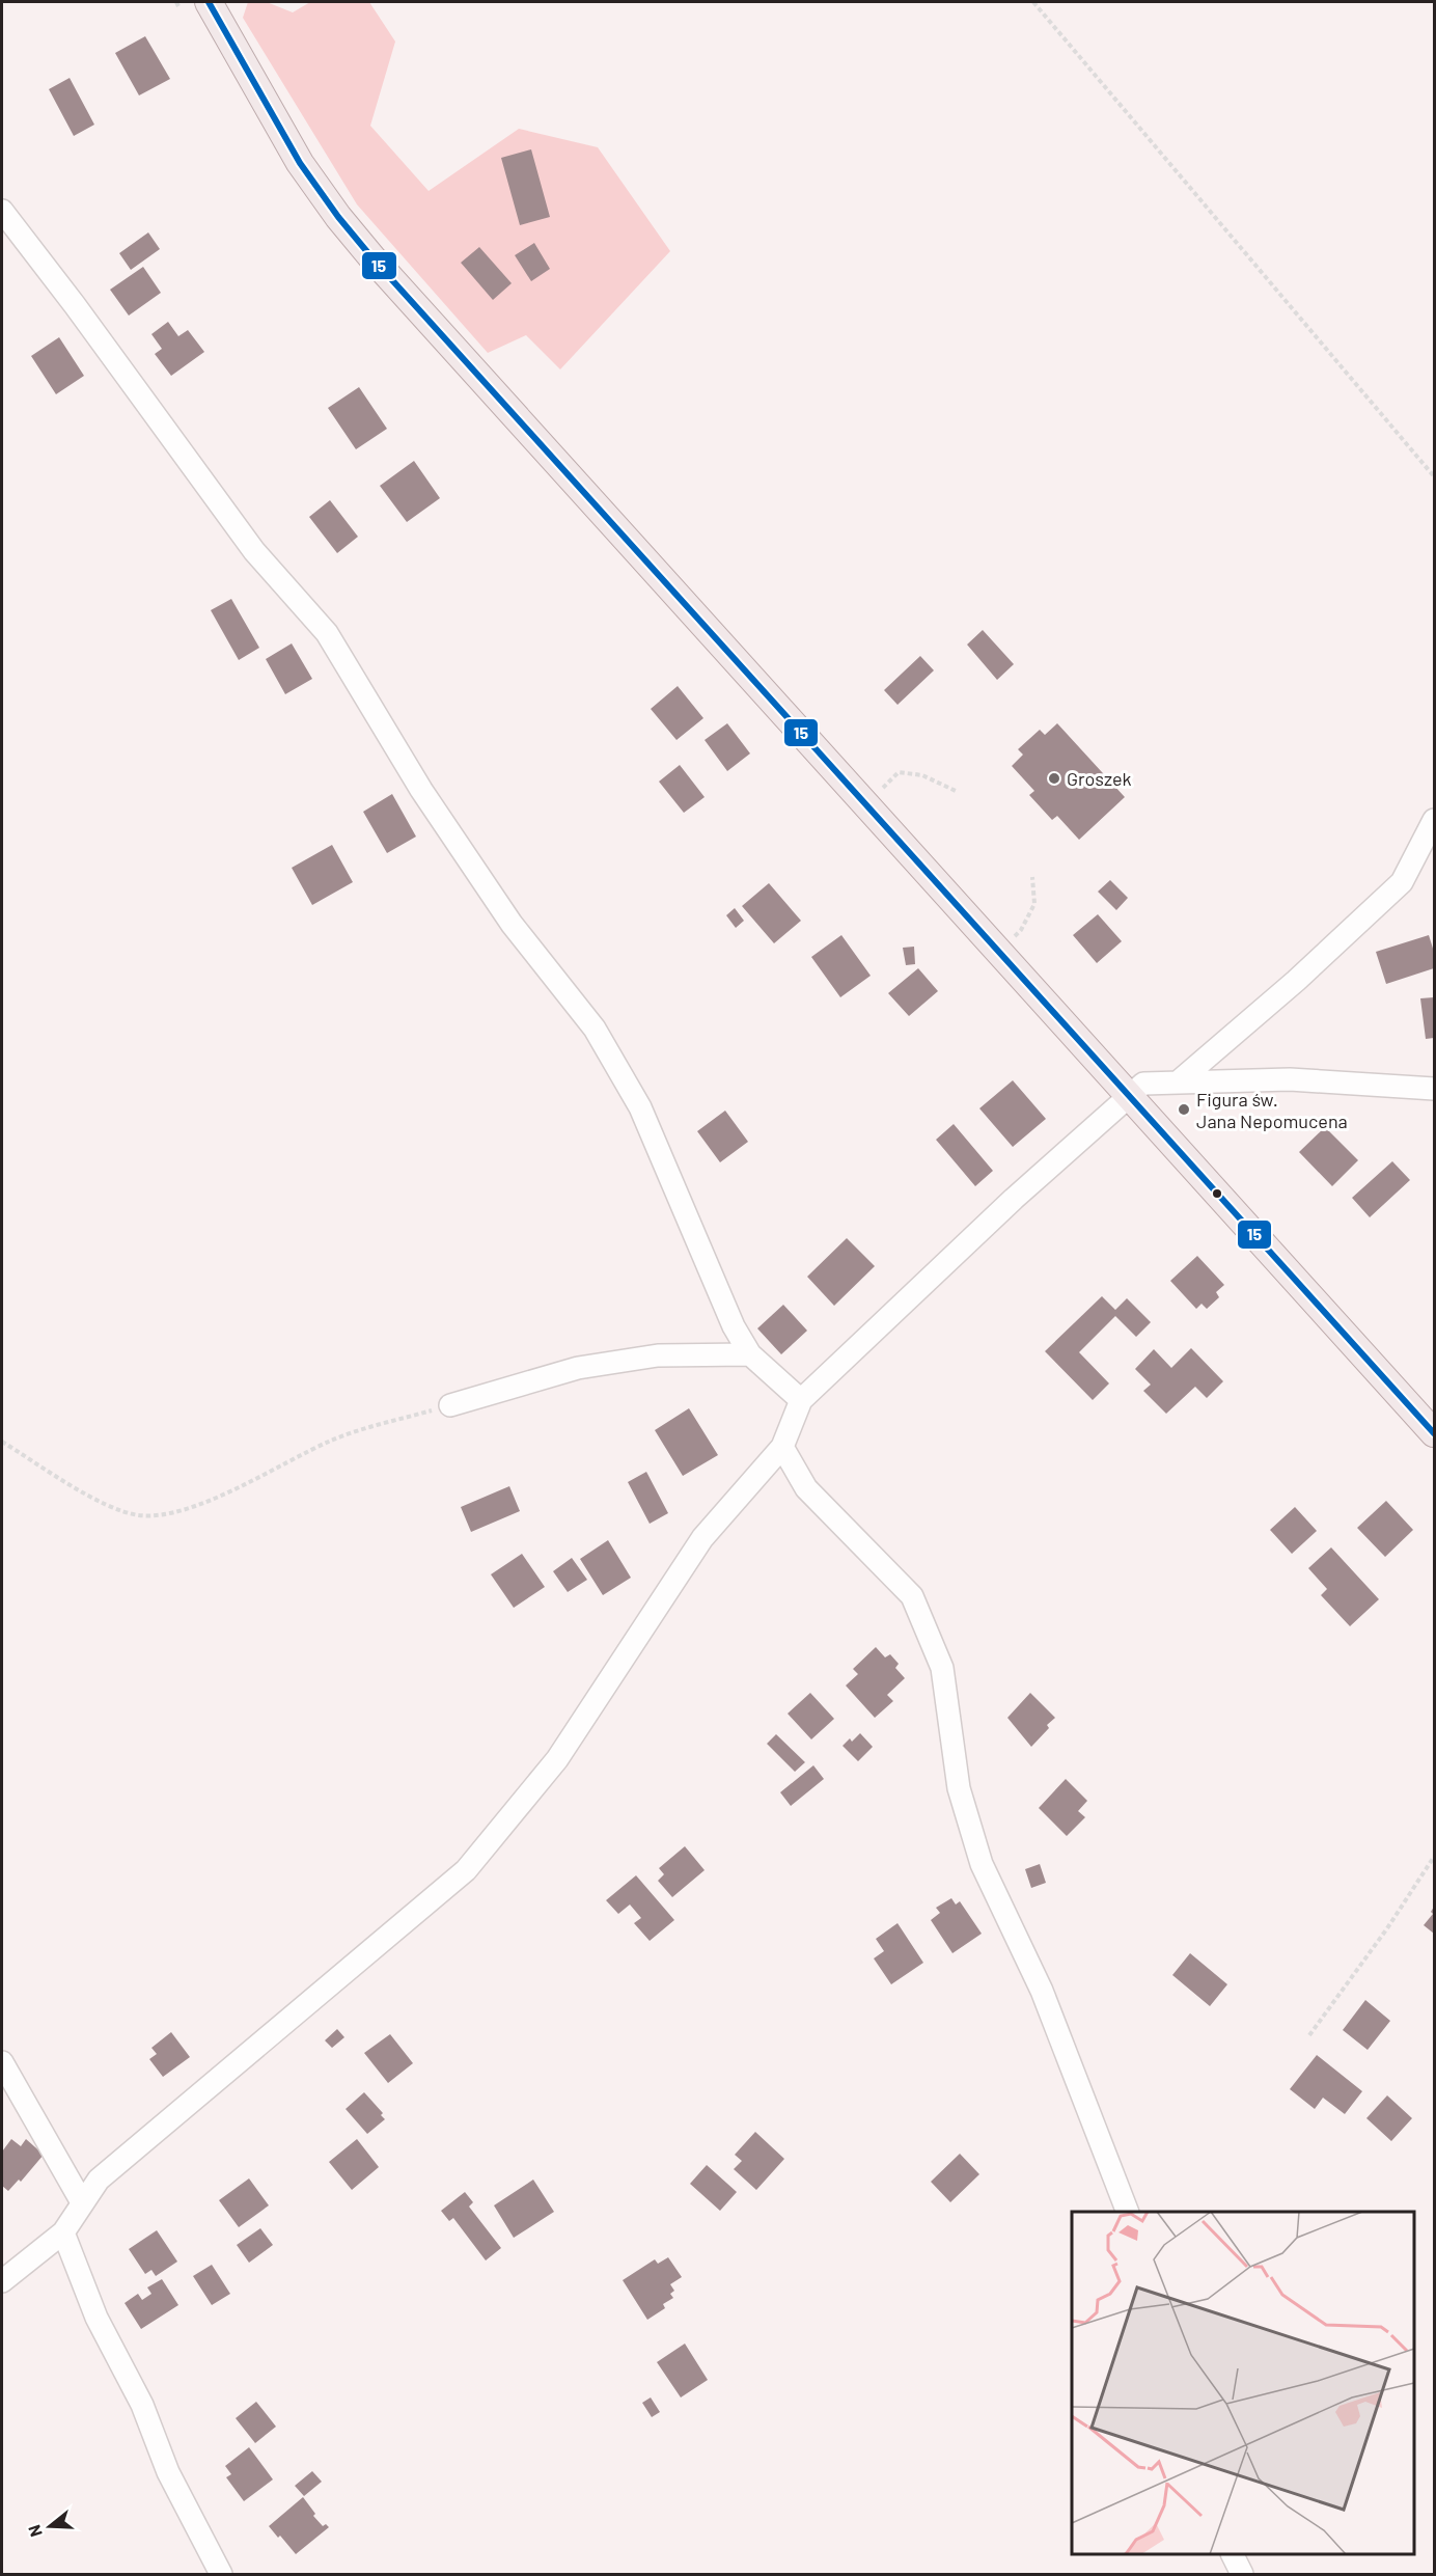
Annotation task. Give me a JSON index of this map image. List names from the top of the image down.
{
  "places": ["Groszek", "Figura św. Jana Nepomucena"],
  "lines": ["transit line 15"],
  "north": "left"
}
